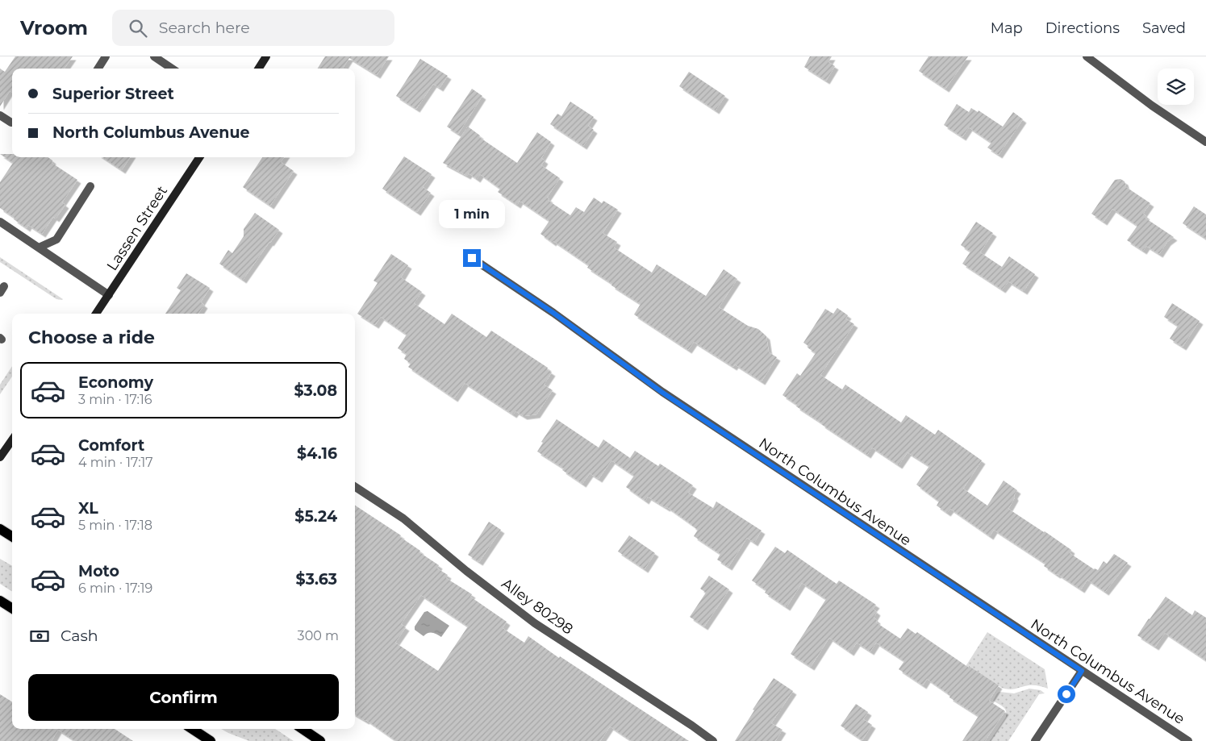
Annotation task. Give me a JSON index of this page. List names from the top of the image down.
{
  "streets": {
    "main road": ["Lassen Street"],
    "street": ["North Columbus Avenue", "Alley 80298"]
  },
  "page": {
    "header": "Vroom",
    "search": "Search here",
    "nav": ["Map", "Directions", "Saved"],
    "banner": ["Superior Street", "North Columbus Avenue"],
    "bubble": "1 min",
    "heading": "Choose a ride",
    "list": [
      {
        "name": "Economy",
        "note": "3 min · 17:16",
        "value": "$3.08"
      },
      {
        "name": "Comfort",
        "note": "4 min · 17:17",
        "value": "$4.16"
      },
      {
        "name": "XL",
        "note": "5 min · 17:18",
        "value": "$5.24"
      },
      {
        "name": "Moto",
        "note": "6 min · 17:19",
        "value": "$3.63"
      }
    ],
    "pay": ["Cash", "300 m"],
    "buttons": "Confirm"
  }
}
